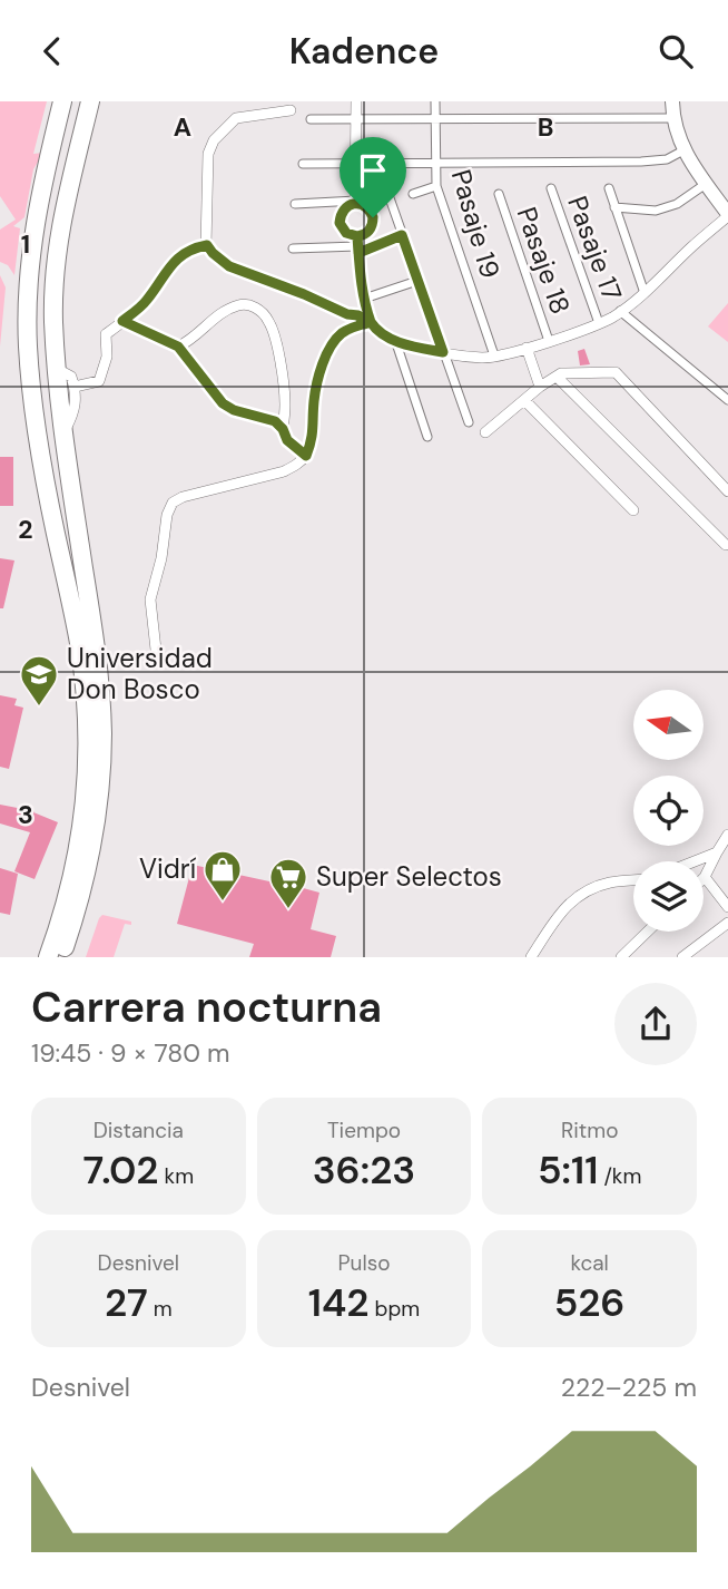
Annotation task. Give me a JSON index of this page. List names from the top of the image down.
{
  "streets": {
    "street": ["Pasaje 19", "Pasaje 17", "Pasaje 18"]
  },
  "places": {
    "school or university": ["Universidad Don Bosco"],
    "shop": ["Vidrí"],
    "supermarket": ["Super Selectos"]
  },
  "north": "left",
  "page": {
    "header": "Kadence",
    "heading": ["Carrera nocturna", "19:45 · 9 × 780 m"],
    "stats": [
      ["Distancia", "7.02 km"],
      ["Tiempo", "36:23"],
      ["Ritmo", "5:11 /km"],
      ["Desnivel", "27 m"],
      ["Pulso", "142 bpm"],
      ["kcal", "526"]
    ],
    "chart": ["Desnivel", "222–225 m"]
  },
  "grid": {
    "columns": ["A", "B"],
    "rows": ["1", "2", "3"]
  }
}
